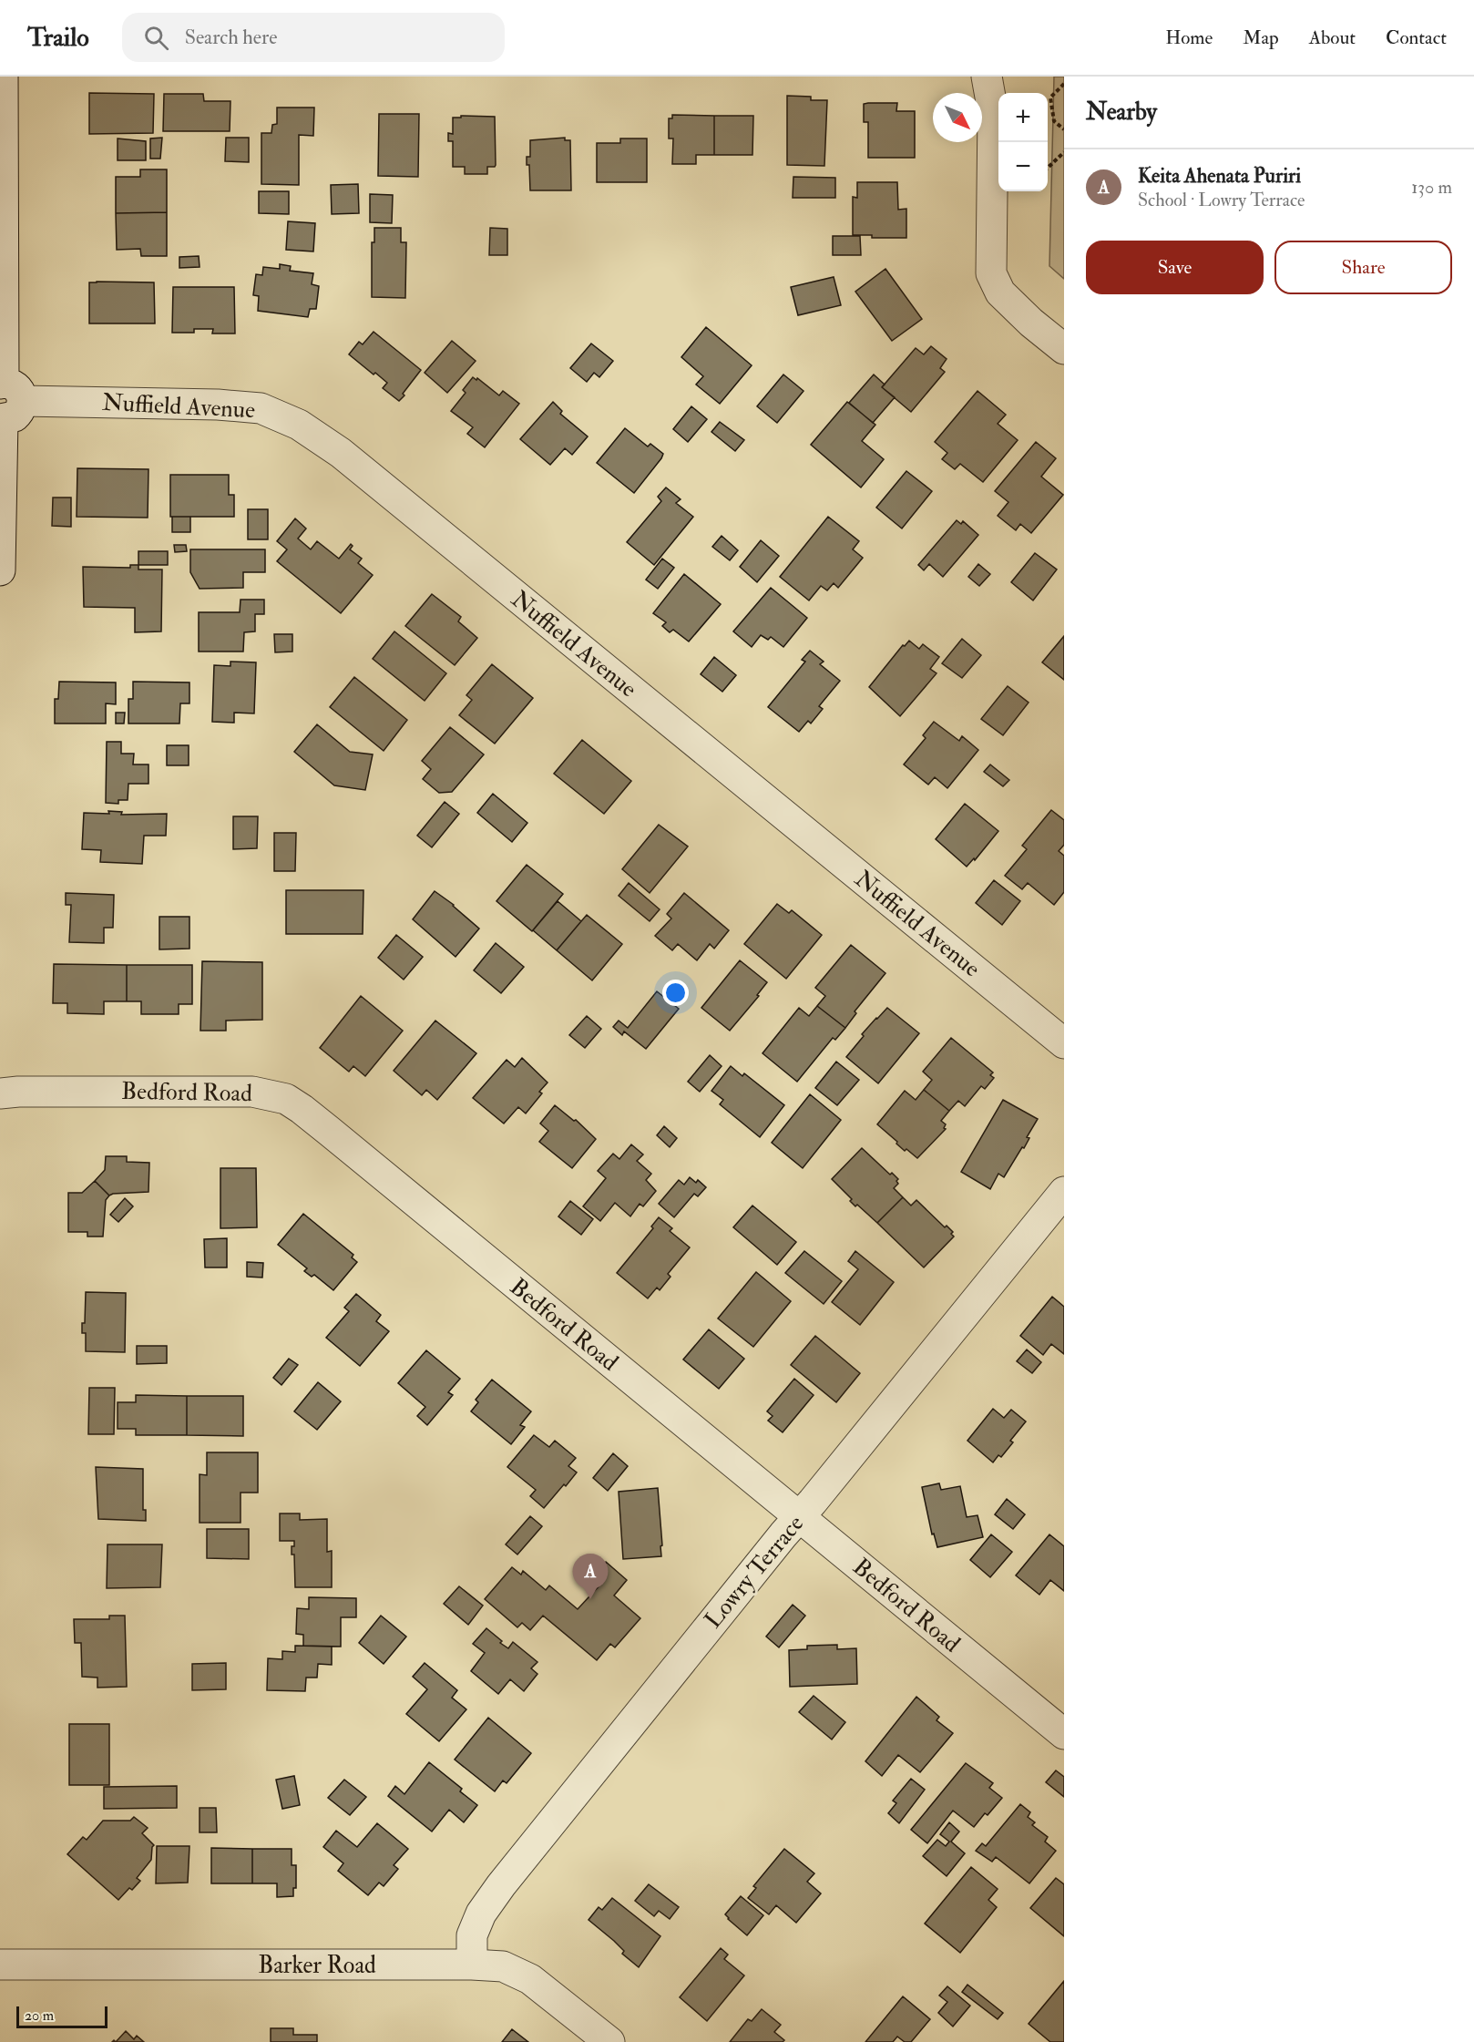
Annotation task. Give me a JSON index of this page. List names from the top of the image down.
{
  "streets": {
    "street": [
      "Nuffield Avenue",
      "Bedford Road",
      "Lowry Terrace",
      "Barker Road"
    ]
  },
  "crossings": [
    ["Bedford Road", "Lowry Terrace"],
    ["Lowry Terrace", "Barker Road"]
  ],
  "scale_bar": "20 m",
  "north": "bottom right",
  "page": {
    "header": "Trailo",
    "search": "Search here",
    "nav": [
      "Home",
      "Map",
      "About",
      "Contact"
    ],
    "heading": "Nearby",
    "map_buttons": ["+", "−"],
    "list": [
      {
        "mark": "A",
        "name": "Keita Ahenata Puriri",
        "note": "School · Lowry Terrace",
        "value": "130 m"
      }
    ],
    "buttons": ["Save", "Share"],
    "pins": "A",
    "scale": "20 m"
  }
}
